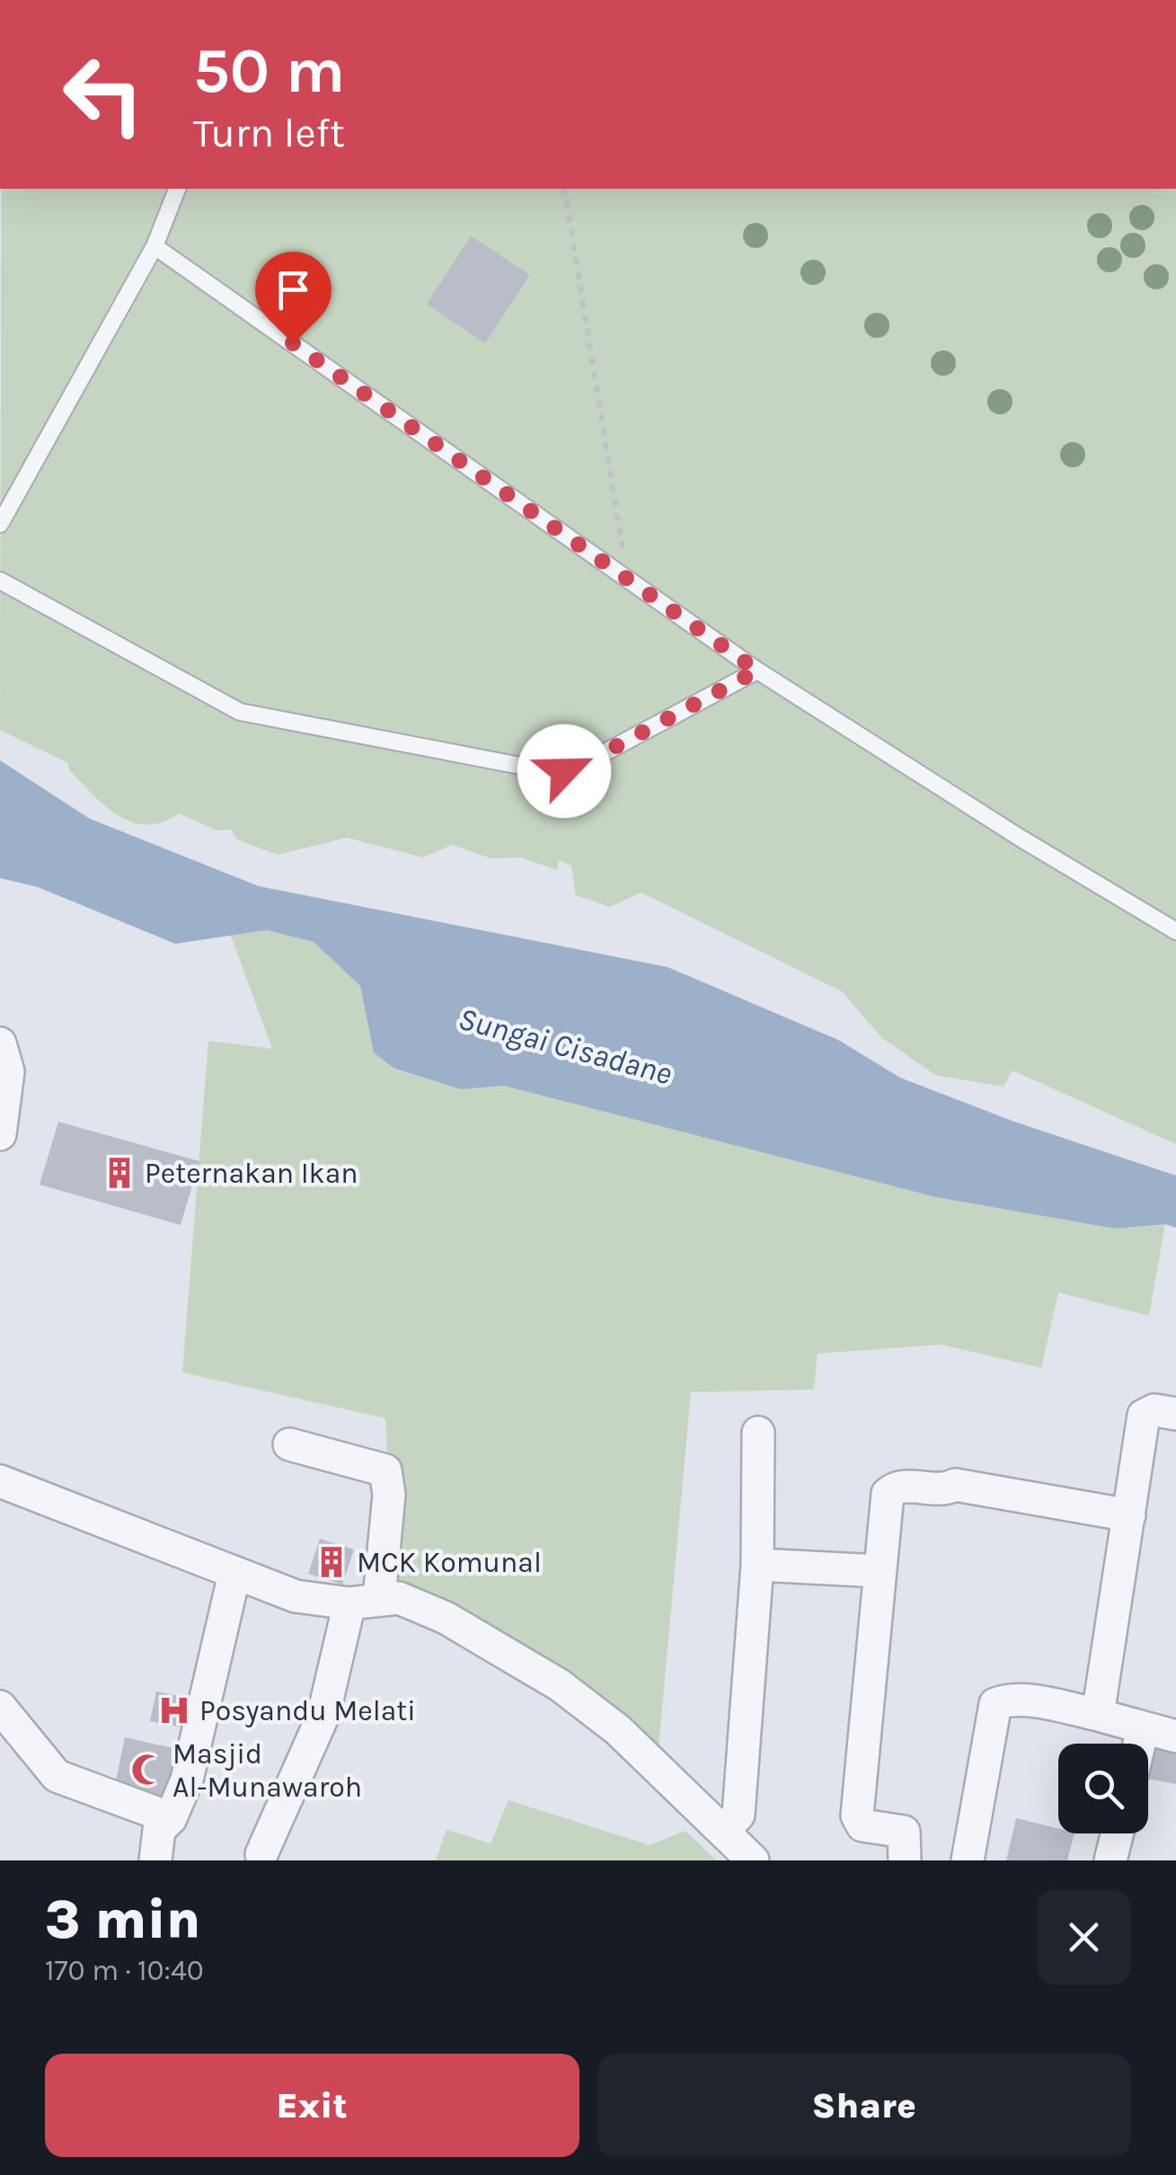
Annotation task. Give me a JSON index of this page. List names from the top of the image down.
{
  "water": ["Sungai Cisadane"],
  "places": {
    "building": ["Peternakan Ikan", "MCK Komunal"],
    "hospital": ["Posyandu Melati"],
    "mosque": ["Masjid Al-Munawaroh"]
  },
  "page": {
    "turn": ["50 m", "Turn left"],
    "heading": ["3 min", "170 m · 10:40"],
    "buttons": ["Exit", "Share"]
  }
}
